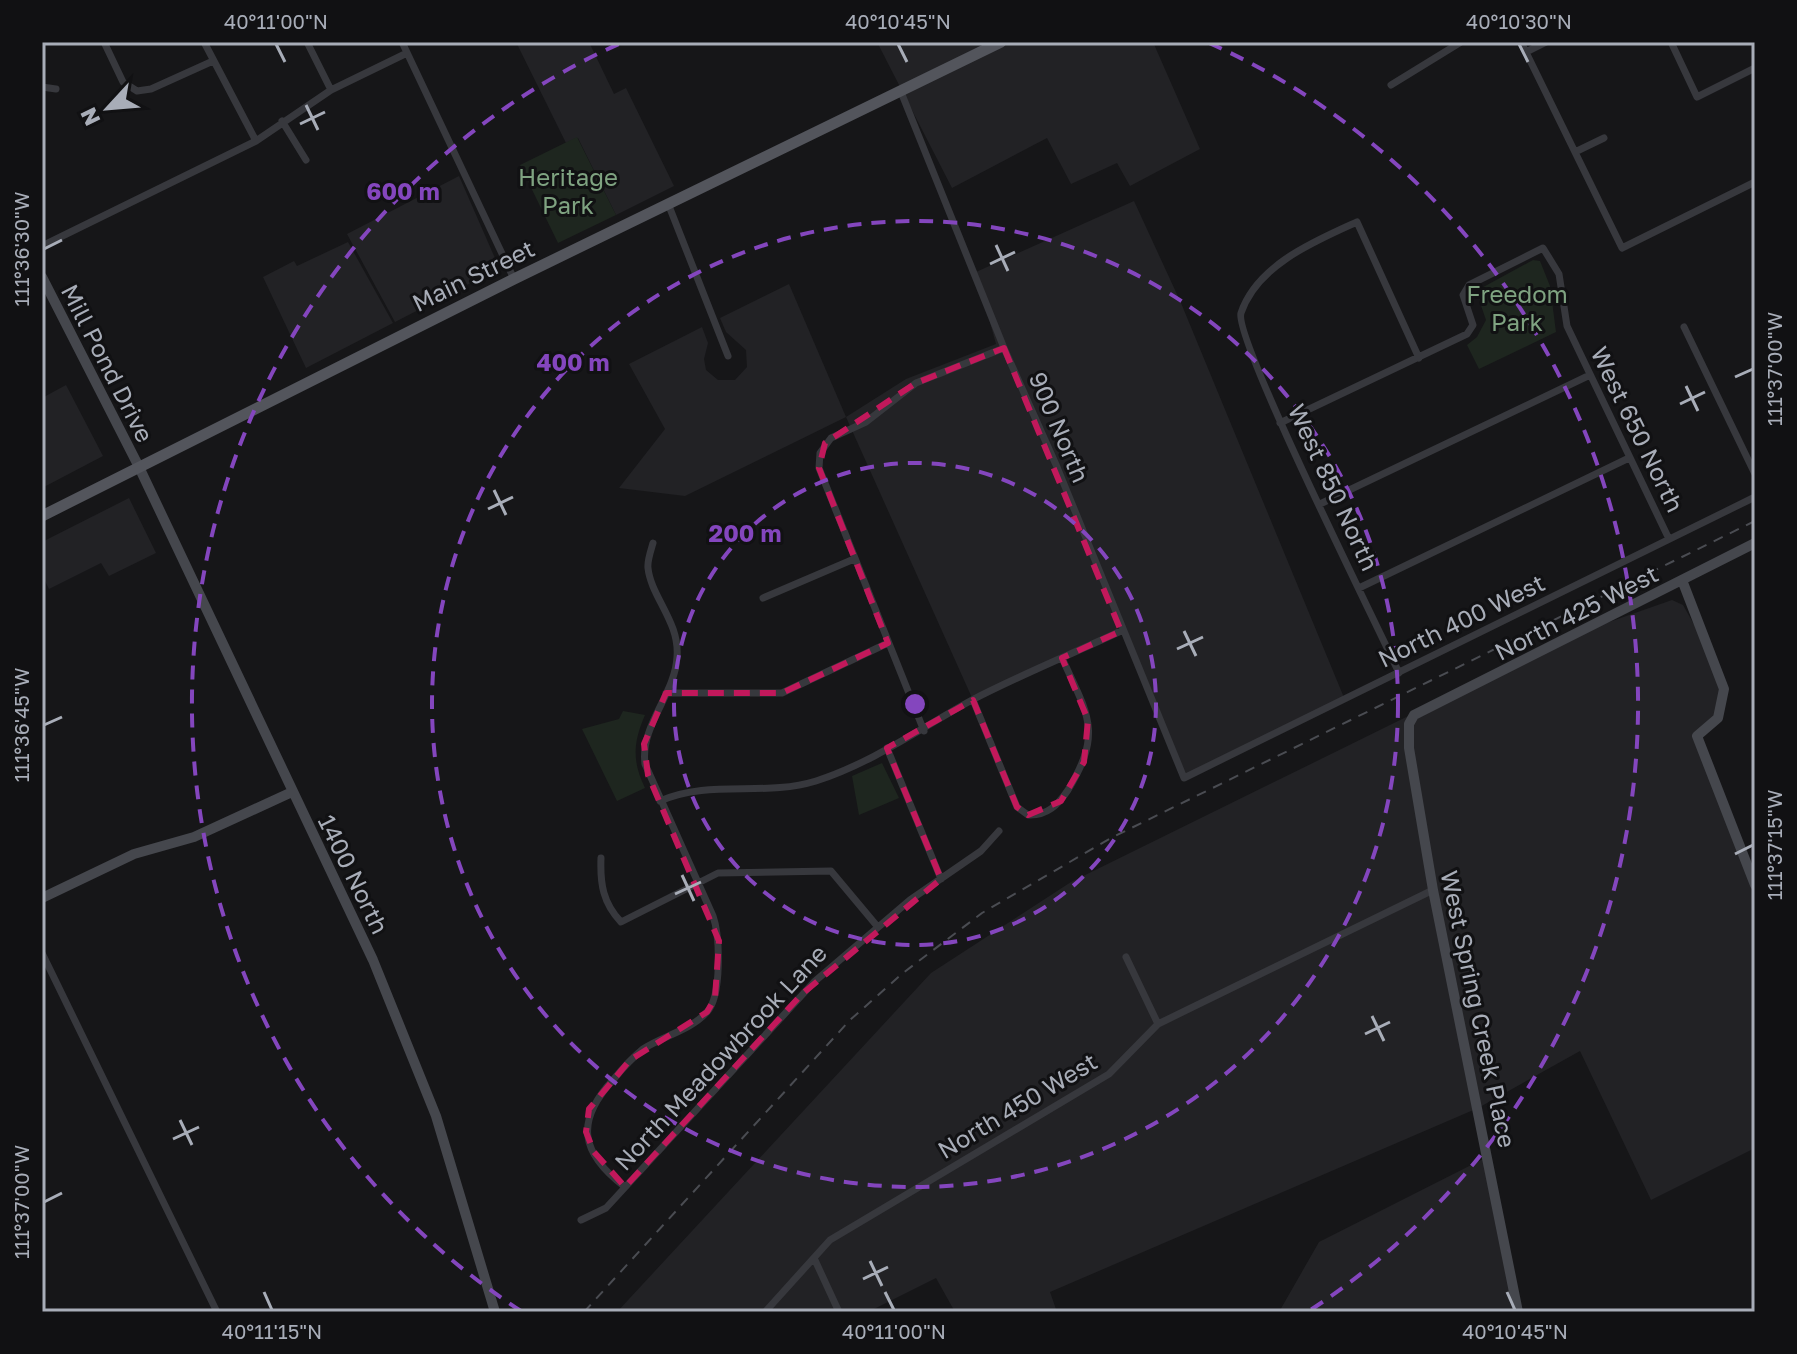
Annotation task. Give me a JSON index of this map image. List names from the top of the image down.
{
  "streets": {
    "main road": ["Main Street"],
    "street": [
      "Mill Pond Drive",
      "900 North",
      "West 650 North",
      "West 850 North",
      "North 425 West",
      "North 400 West",
      "1400 North",
      "West Spring Creek Place",
      "North Meadowbrook Lane",
      "North 450 West"
    ]
  },
  "crossings": [
    ["Main Street", "Mill Pond Drive"],
    ["Main Street", "900 North"],
    ["Main Street", "1400 North"],
    ["Mill Pond Drive", "1400 North"],
    ["900 North", "North 400 West"],
    ["West 650 North", "West 850 North"],
    ["West 650 North", "North 400 West"],
    ["West 850 North", "North 400 West"],
    ["North 425 West", "West Spring Creek Place"],
    ["West Spring Creek Place", "North 450 West"]
  ],
  "parks": ["Heritage Park", "Freedom Park"],
  "north": "bottom left",
  "coordinates": [
    "40°11'00\"N",
    "40°10'45\"N",
    "40°10'30\"N",
    "111°36'30\"W",
    "111°37'00\"W",
    "111°36'45\"W",
    "111°37'15\"W",
    "40°11'15\"N"
  ],
  "rings": ["600 m", "400 m", "200 m"]
}
